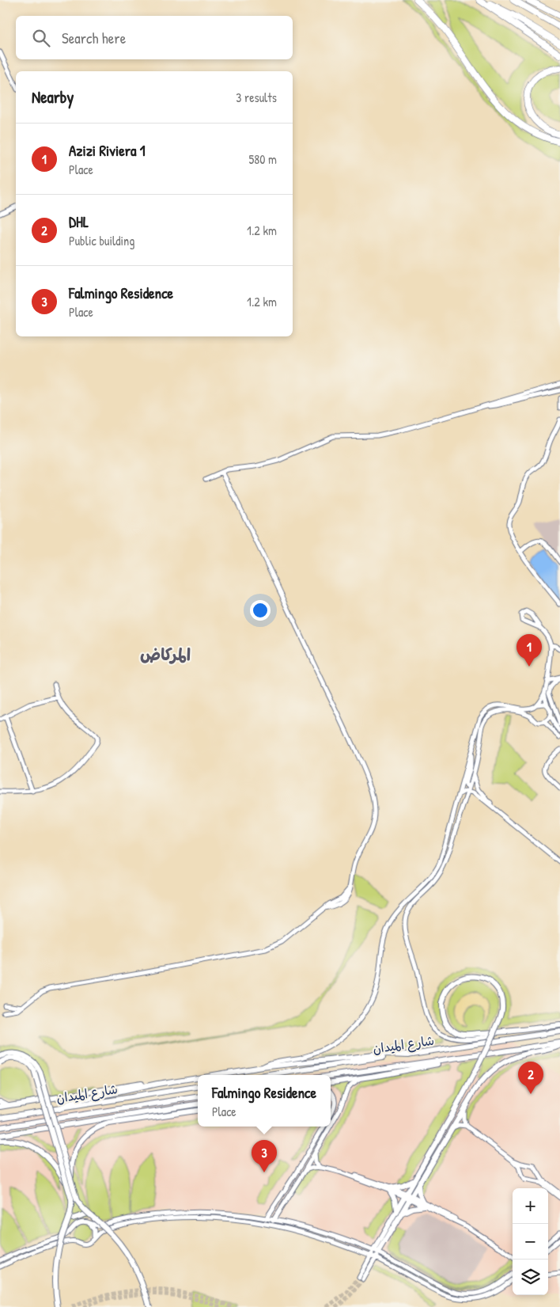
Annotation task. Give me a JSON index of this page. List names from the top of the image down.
{
  "streets": {
    "main road": ["شارع الميدان"]
  },
  "districts": ["المركاض"],
  "page": {
    "search": "Search here",
    "heading": ["Nearby", "3 results"],
    "list": [
      {
        "mark": "1",
        "name": "Azizi Riviera 1",
        "note": "Place",
        "value": "580 m"
      },
      {
        "mark": "2",
        "name": "DHL",
        "note": "Public building",
        "value": "1.2 km"
      },
      {
        "mark": "3",
        "name": "Falmingo Residence",
        "note": "Place",
        "value": "1.2 km"
      }
    ],
    "pins": ["1", "2", "3"],
    "popup": ["Falmingo Residence", "Place"],
    "map_buttons": ["+", "−"]
  }
}
